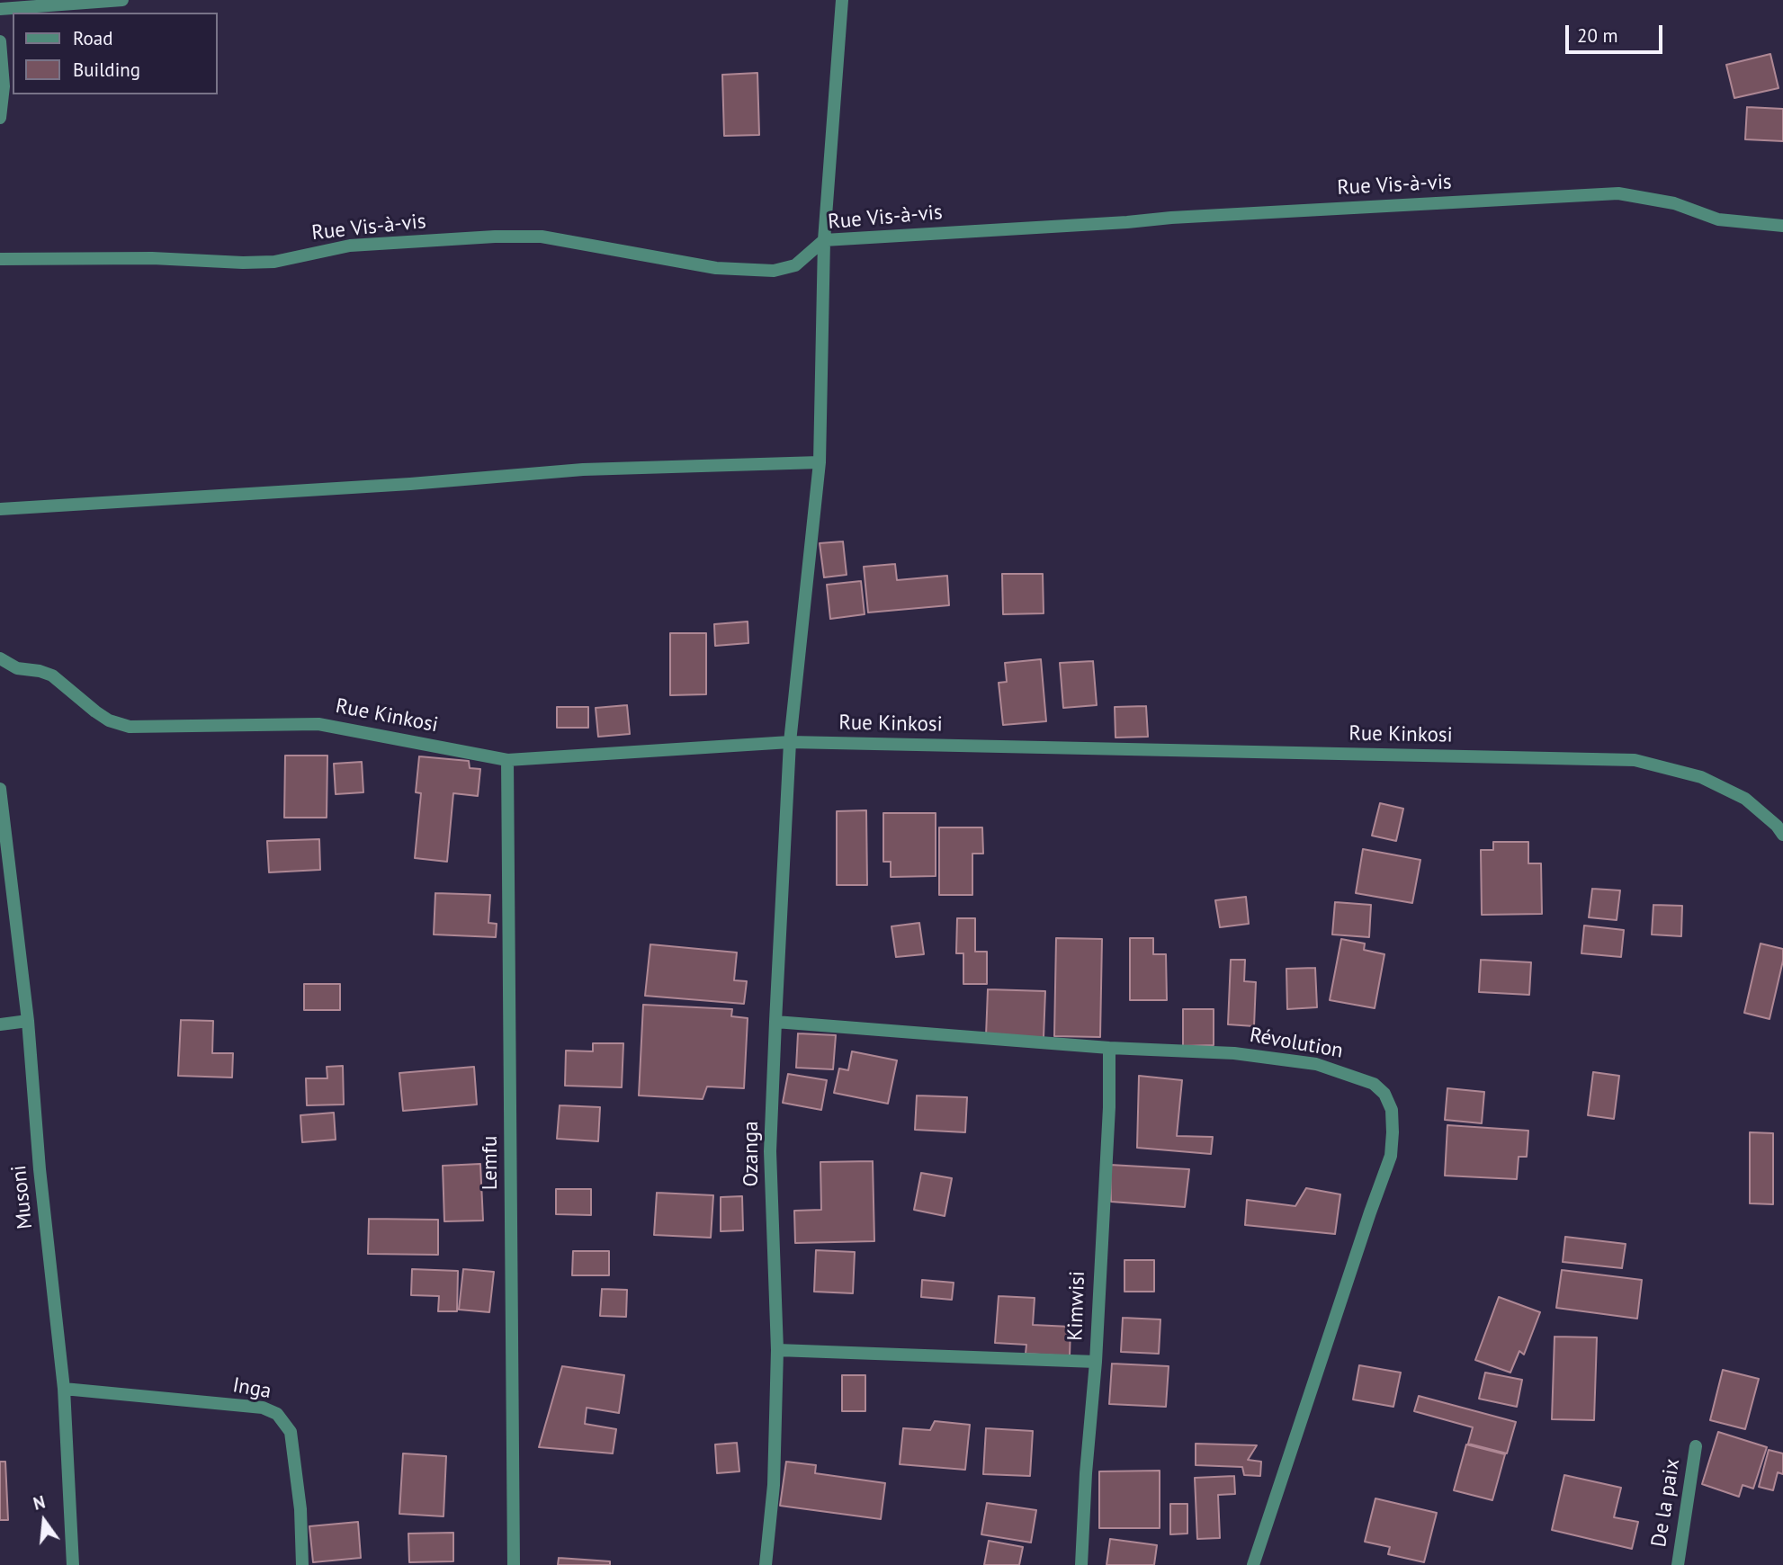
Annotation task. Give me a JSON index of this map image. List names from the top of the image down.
{
  "streets": {
    "street": [
      "Rue Vis-à-vis",
      "Rue Kinkosi",
      "Révolution",
      "Ozanga",
      "Lemfu",
      "Musoni",
      "Kimwisi",
      "Inga",
      "De la paix"
    ]
  },
  "crossings": [
    ["Rue Vis-à-vis", "Ozanga"],
    ["Rue Kinkosi", "Ozanga"],
    ["Rue Kinkosi", "Lemfu"],
    ["Révolution", "Ozanga"],
    ["Révolution", "Kimwisi"],
    ["Musoni", "Inga"]
  ],
  "legend": ["Road", "Building"],
  "scale_bar": "20 m",
  "north": "top"
}
